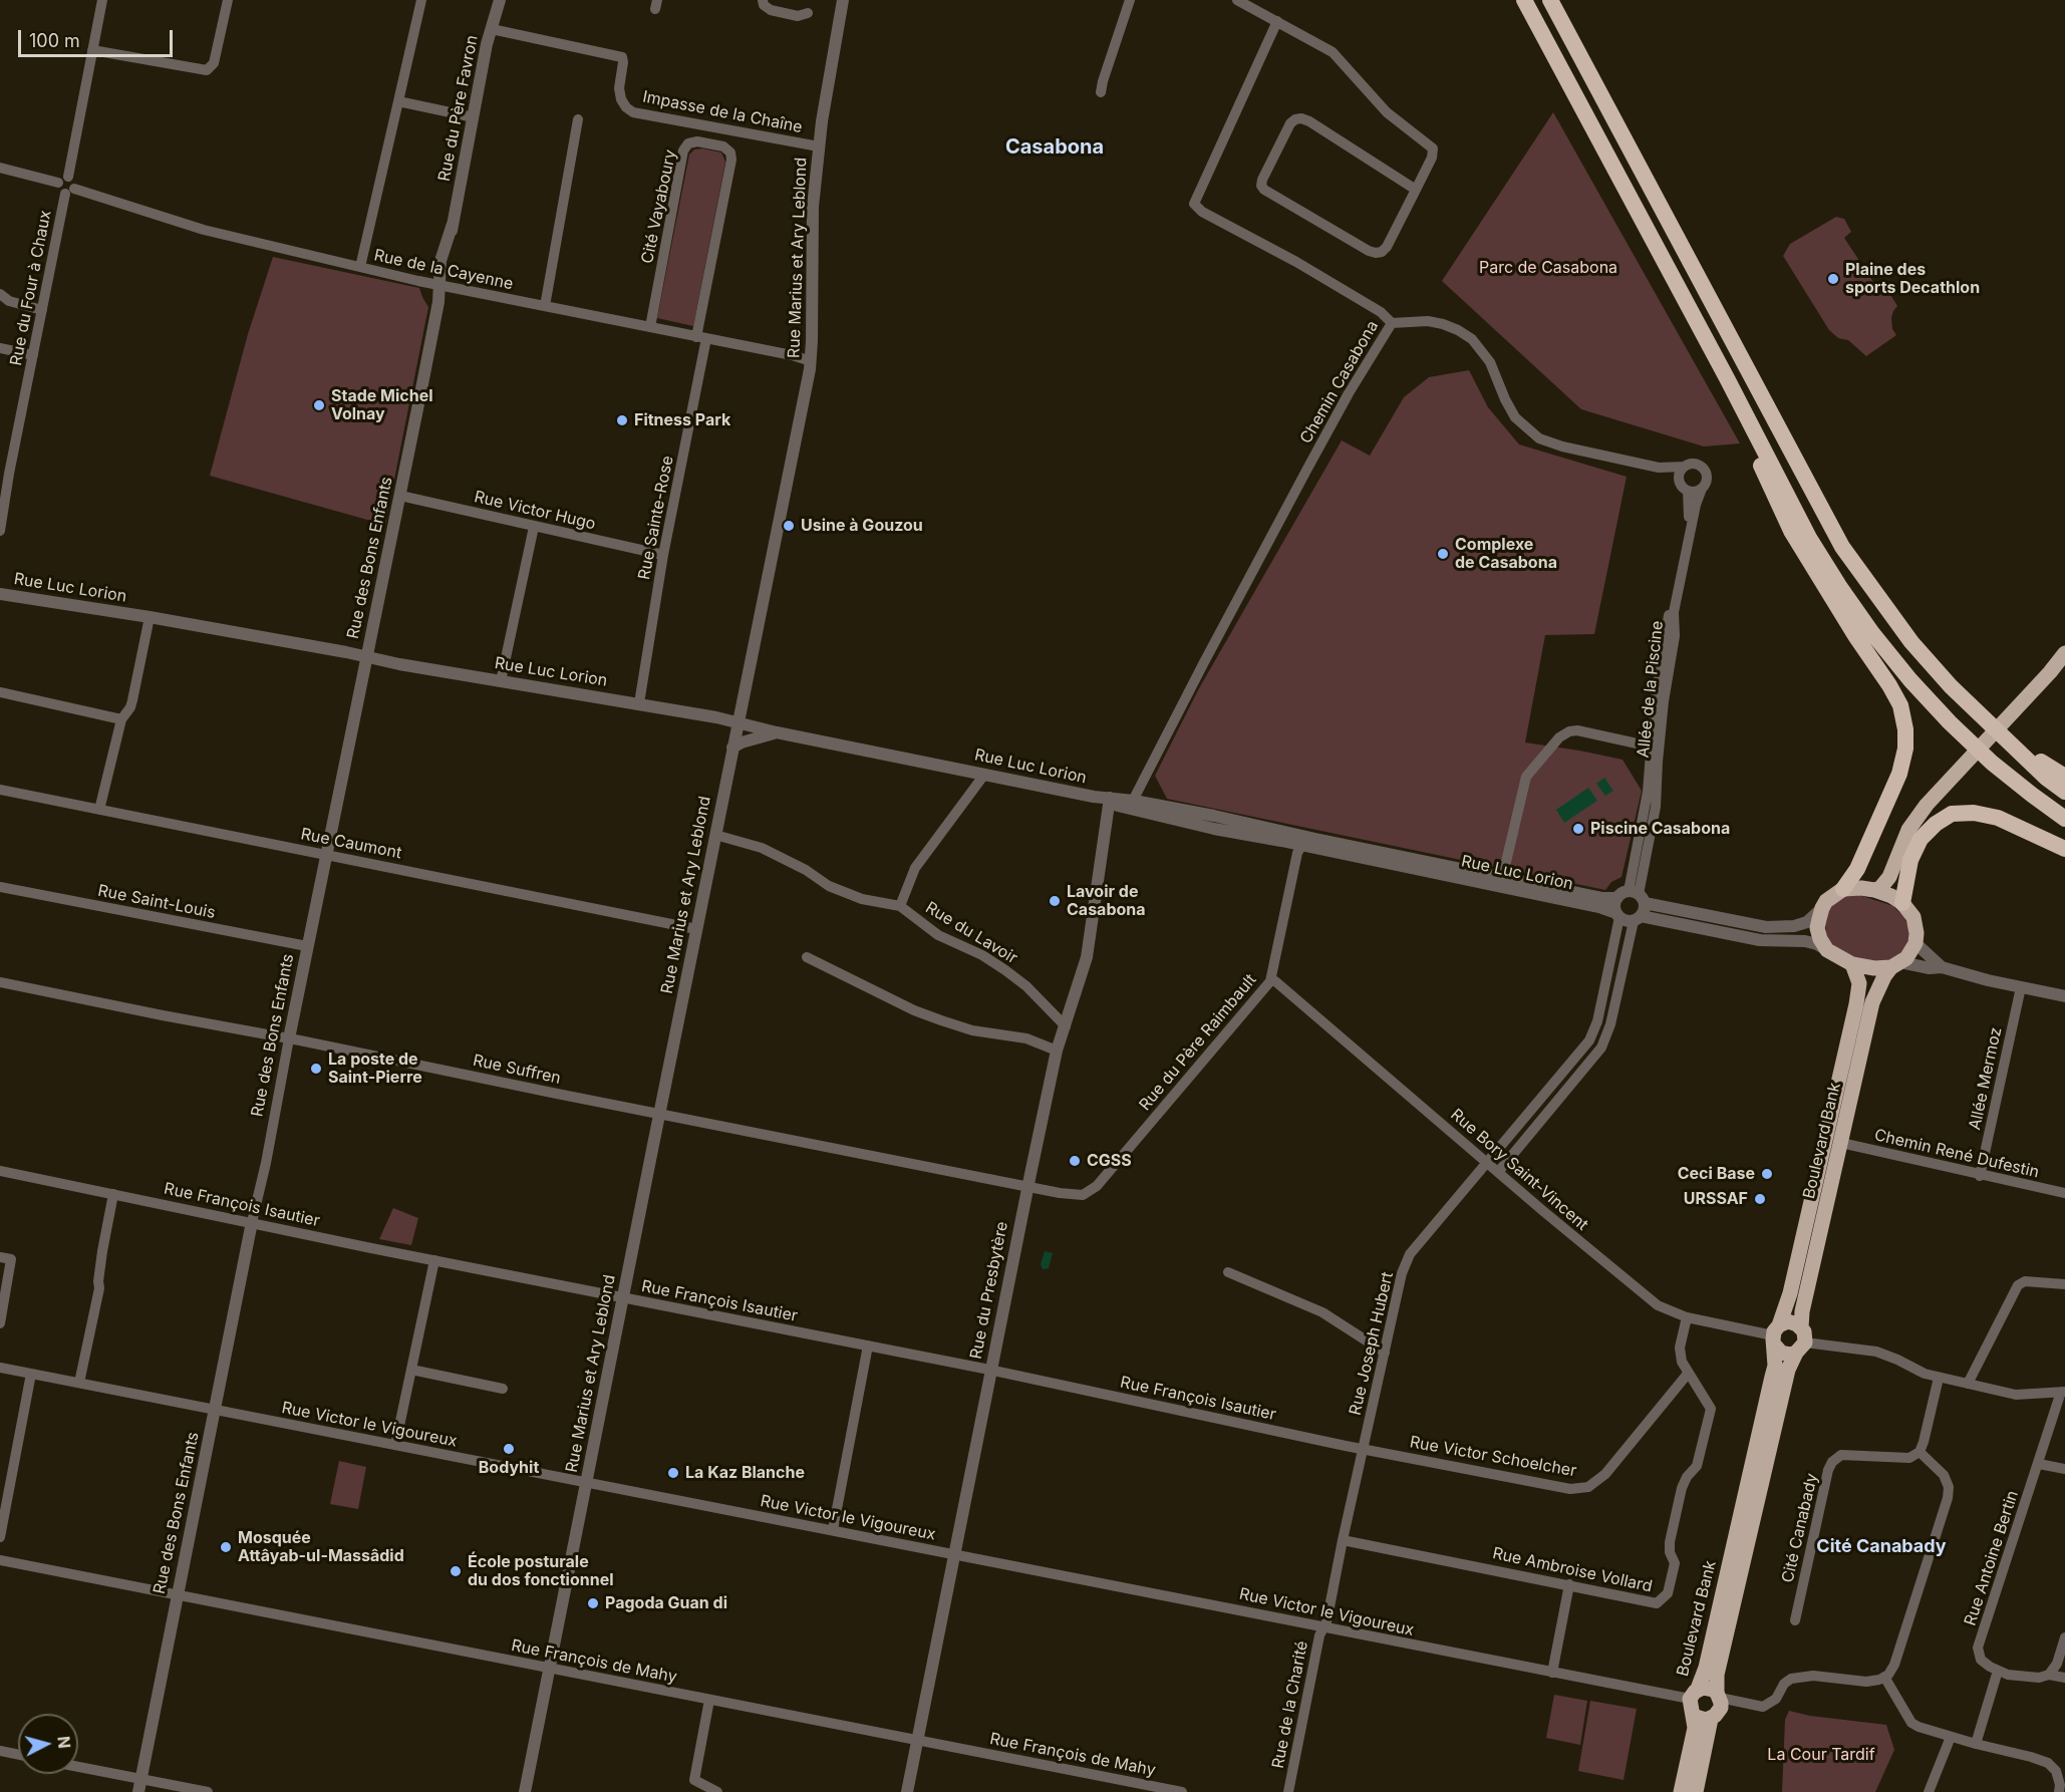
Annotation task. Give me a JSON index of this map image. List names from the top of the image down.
{
  "streets": {
    "main road": ["Boulevard Bank"],
    "street": [
      "Rue du Père Favron",
      "Impasse de la Chaîne",
      "Cité Vayaboury",
      "Rue Marius et Ary Leblond",
      "Rue de la Cayenne",
      "Rue du Four à Chaux",
      "Chemin Casabona",
      "Rue Victor Hugo",
      "Rue Sainte-Rose",
      "Rue des Bons Enfants",
      "Rue Luc Lorion",
      "Allée de la Piscine",
      "Rue Caumont",
      "Rue Saint-Louis",
      "Rue du Lavoir",
      "Rue du Père Raimbault",
      "Rue Suffren",
      "Allée Mermoz",
      "Chemin René Dufestin",
      "Rue Bory Saint-Vincent",
      "Rue François Isautier",
      "Rue du Presbytère",
      "Rue Joseph Hubert",
      "Rue Victor le Vigoureux",
      "Rue Victor Schoelcher",
      "Cité Canabady",
      "Rue Antoine Bertin",
      "Rue Ambroise Vollard",
      "Rue François de Mahy",
      "Rue de la Charité"
    ]
  },
  "crossings": [
    ["Rue du Père Favron", "Impasse de la Chaîne"],
    ["Rue du Père Favron", "Rue de la Cayenne"],
    ["Rue du Père Favron", "Rue des Bons Enfants"],
    ["Impasse de la Chaîne", "Rue Marius et Ary Leblond"],
    ["Cité Vayaboury", "Rue de la Cayenne"],
    ["Cité Vayaboury", "Rue Sainte-Rose"],
    ["Rue Marius et Ary Leblond", "Rue de la Cayenne"],
    ["Rue Marius et Ary Leblond", "Rue Luc Lorion"],
    ["Rue Marius et Ary Leblond", "Rue Caumont"],
    ["Rue Marius et Ary Leblond", "Rue du Lavoir"],
    ["Rue Marius et Ary Leblond", "Rue Suffren"],
    ["Rue Marius et Ary Leblond", "Rue François Isautier"],
    ["Rue Marius et Ary Leblond", "Rue Victor le Vigoureux"],
    ["Rue Marius et Ary Leblond", "Rue François de Mahy"],
    ["Rue de la Cayenne", "Rue du Four à Chaux"],
    ["Rue de la Cayenne", "Rue Sainte-Rose"],
    ["Rue de la Cayenne", "Rue des Bons Enfants"],
    ["Chemin Casabona", "Rue Luc Lorion"],
    ["Rue Victor Hugo", "Rue Sainte-Rose"],
    ["Rue Victor Hugo", "Rue des Bons Enfants"],
    ["Rue Sainte-Rose", "Rue Luc Lorion"],
    ["Rue des Bons Enfants", "Rue Luc Lorion"],
    ["Rue des Bons Enfants", "Rue Caumont"],
    ["Rue des Bons Enfants", "Rue Saint-Louis"],
    ["Rue des Bons Enfants", "Rue Suffren"],
    ["Rue des Bons Enfants", "Rue François Isautier"],
    ["Rue des Bons Enfants", "Rue Victor le Vigoureux"],
    ["Rue des Bons Enfants", "Rue François de Mahy"],
    ["Rue Luc Lorion", "Allée de la Piscine"],
    ["Rue Luc Lorion", "Rue du Père Raimbault"],
    ["Rue Luc Lorion", "Rue du Presbytère"],
    ["Rue Luc Lorion", "Rue Joseph Hubert"],
    ["Rue du Lavoir", "Rue du Presbytère"],
    ["Rue du Père Raimbault", "Rue Suffren"],
    ["Rue du Père Raimbault", "Rue Bory Saint-Vincent"],
    ["Rue du Père Raimbault", "Rue du Presbytère"],
    ["Rue Suffren", "Rue du Presbytère"],
    ["Allée Mermoz", "Chemin René Dufestin"],
    ["Boulevard Bank", "Chemin René Dufestin"],
    ["Boulevard Bank", "Rue Bory Saint-Vincent"],
    ["Boulevard Bank", "Rue Victor le Vigoureux"],
    ["Rue Bory Saint-Vincent", "Rue Joseph Hubert"],
    ["Rue François Isautier", "Rue du Presbytère"],
    ["Rue François Isautier", "Rue Joseph Hubert"],
    ["Rue François Isautier", "Rue Victor Schoelcher"],
    ["Rue François Isautier", "Rue de la Charité"],
    ["Rue du Presbytère", "Rue Victor le Vigoureux"],
    ["Rue du Presbytère", "Rue François de Mahy"],
    ["Rue Joseph Hubert", "Rue Victor Schoelcher"],
    ["Rue Joseph Hubert", "Rue de la Charité"],
    ["Rue Victor le Vigoureux", "Rue de la Charité"],
    ["Rue Victor Schoelcher", "Rue Ambroise Vollard"],
    ["Rue Victor Schoelcher", "Rue de la Charité"],
    ["Rue Ambroise Vollard", "Rue de la Charité"]
  ],
  "districts": ["Casabona", "Cité Canabady"],
  "parks": ["Parc de Casabona", "La Cour Tardif"],
  "places": [
    "Plaine des sports Decathlon",
    "Stade Michel Volnay",
    "Fitness Park",
    "Usine à Gouzou",
    "Complexe de Casabona",
    "Piscine Casabona",
    "Lavoir de Casabona",
    "La poste de Saint-Pierre",
    "CGSS",
    "Ceci Base",
    "URSSAF",
    "Bodyhit",
    "La Kaz Blanche",
    "Mosquée Attâyab-ul-Massâdid",
    "École posturale du dos fonctionnel",
    "Pagoda Guan di"
  ],
  "scale_bar": "100 m",
  "north": "right"
}
